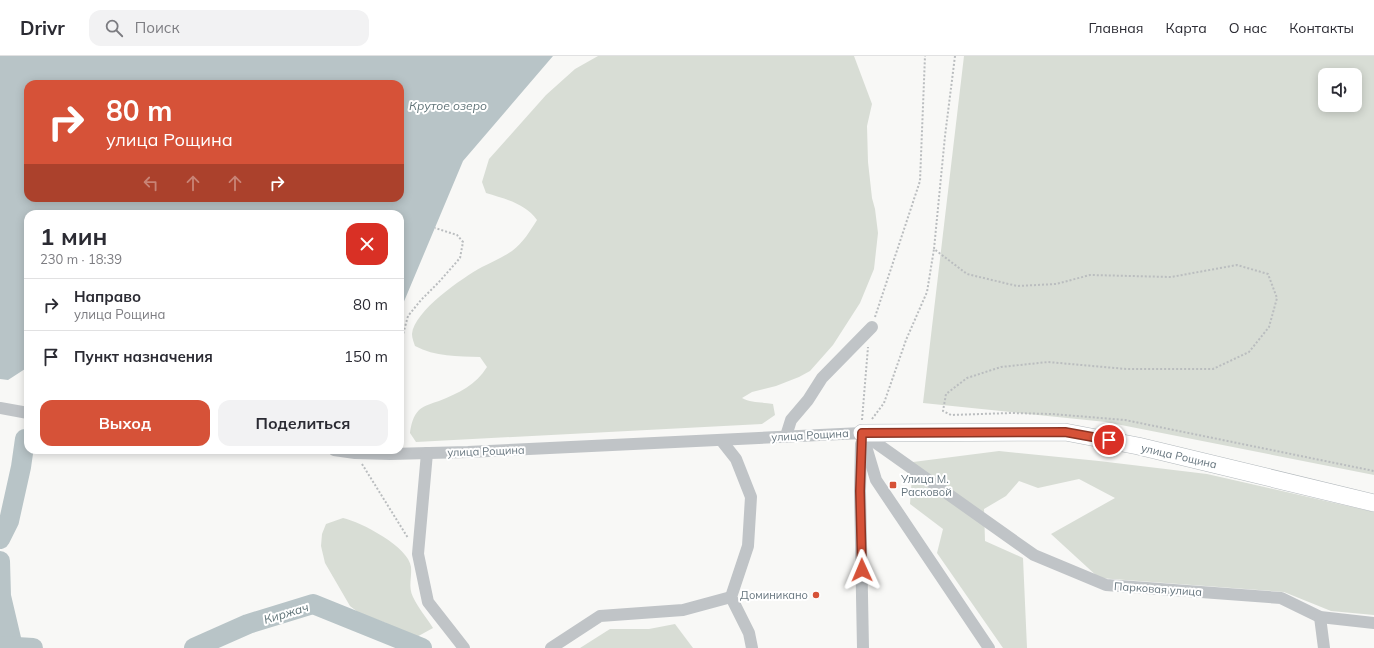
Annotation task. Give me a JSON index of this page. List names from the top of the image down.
{
  "streets": {
    "street": ["улица Рощина", "Парковая улица"]
  },
  "crossings": [
    ["улица Рощина", "Парковая улица"]
  ],
  "water": ["Крутое озеро", "Киржач"],
  "places": {
    "transit": ["Улица М. Расковой"],
    "other": ["Доминикано"]
  },
  "page": {
    "header": "Drivr",
    "search": "Поиск",
    "nav": [
      "Главная",
      "Карта",
      "О нас",
      "Контакты"
    ],
    "turn": ["80 m", "улица Рощина"],
    "heading": ["1 мин", "230 m · 18:39"],
    "list": [
      {
        "name": "Направо",
        "note": "улица Рощина",
        "value": "80 m"
      },
      {
        "name": "Пункт назначения",
        "value": "150 m"
      }
    ],
    "buttons": ["Выход", "Поделиться"]
  }
}
